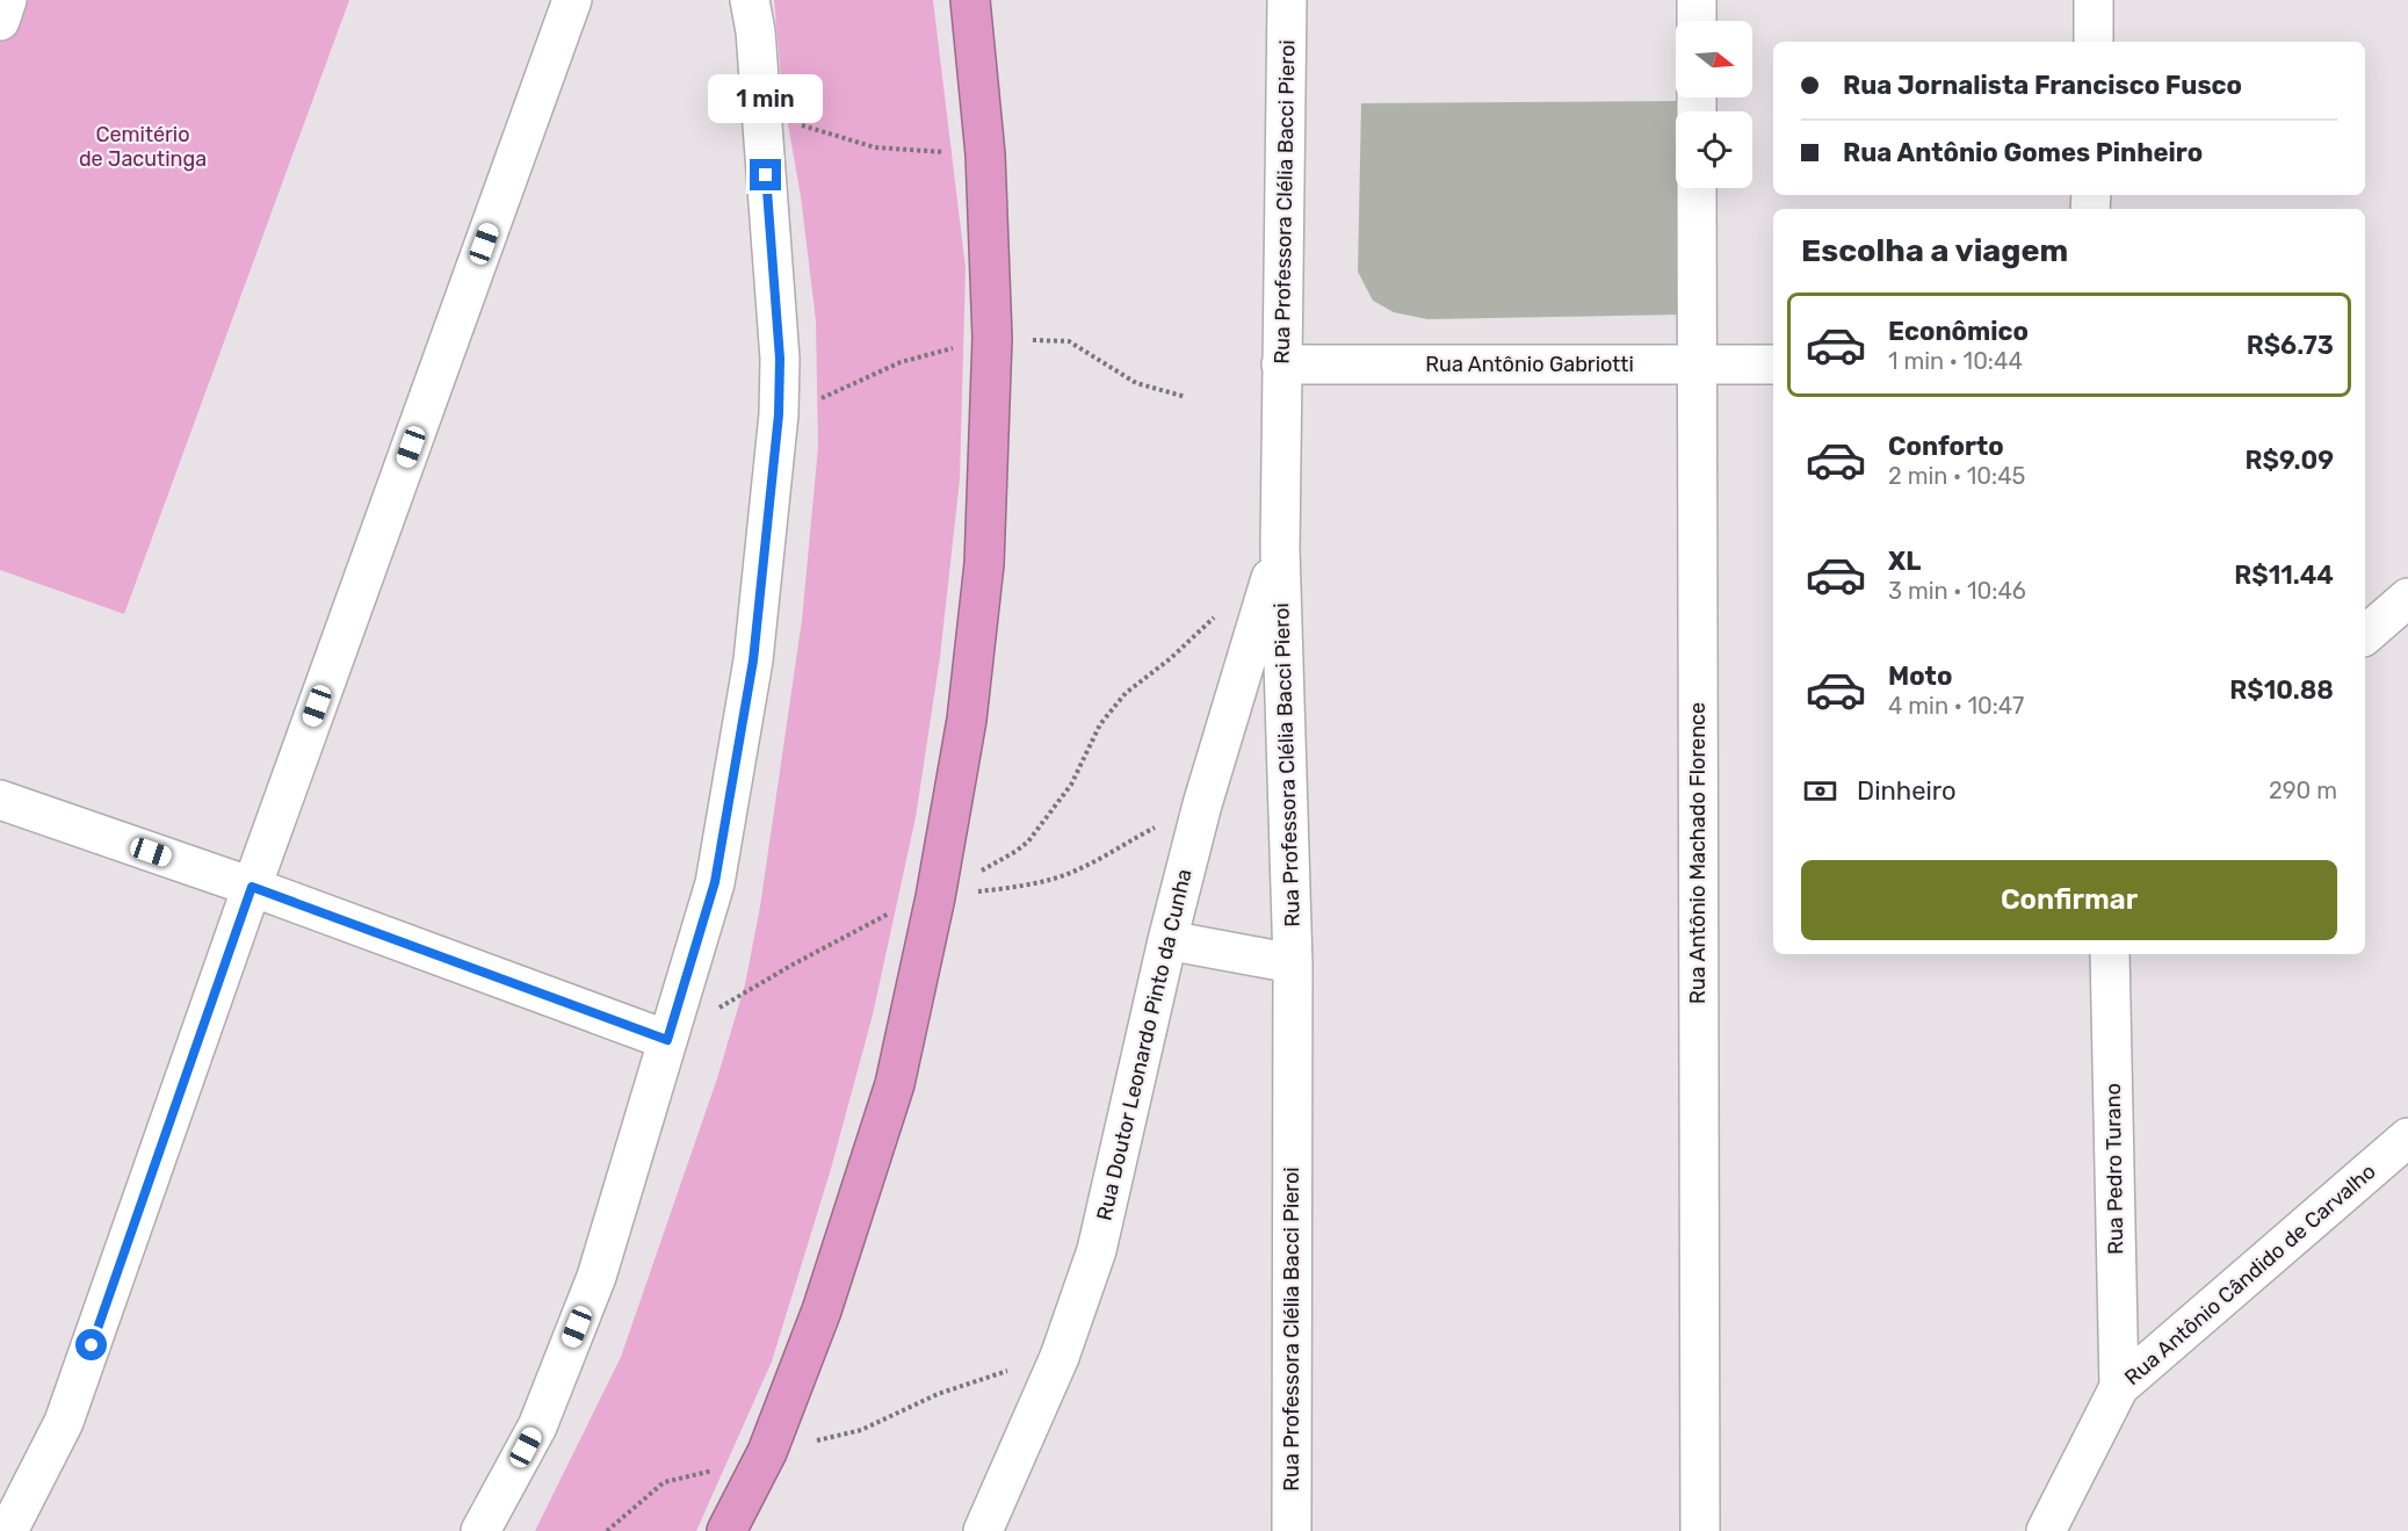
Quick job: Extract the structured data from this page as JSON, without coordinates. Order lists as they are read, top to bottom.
{
  "streets": {
    "street": [
      "Rua Professora Clélia Bacci Pieroi",
      "Rua Antônio Gabriotti",
      "Rua Antônio Machado Florence",
      "Rua Doutor Leonardo Pinto da Cunha",
      "Rua Pedro Turano",
      "Rua Antônio Cândido de Carvalho"
    ]
  },
  "crossings": [
    ["Rua Professora Clélia Bacci Pieroi", "Rua Antônio Gabriotti"],
    ["Rua Professora Clélia Bacci Pieroi", "Rua Doutor Leonardo Pinto da Cunha"],
    ["Rua Antônio Gabriotti", "Rua Antônio Machado Florence"],
    ["Rua Pedro Turano", "Rua Antônio Cândido de Carvalho"]
  ],
  "parks": ["Cemitério de Jacutinga"],
  "north": "right",
  "page": {
    "banner": ["Rua Jornalista Francisco Fusco", "Rua Antônio Gomes Pinheiro"],
    "bubble": "1 min",
    "heading": "Escolha a viagem",
    "list": [
      {
        "name": "Econômico",
        "note": "1 min · 10:44",
        "value": "R$6.73"
      },
      {
        "name": "Conforto",
        "note": "2 min · 10:45",
        "value": "R$9.09"
      },
      {
        "name": "XL",
        "note": "3 min · 10:46",
        "value": "R$11.44"
      },
      {
        "name": "Moto",
        "note": "4 min · 10:47",
        "value": "R$10.88"
      }
    ],
    "pay": ["Dinheiro", "290 m"],
    "buttons": "Confirmar"
  }
}
